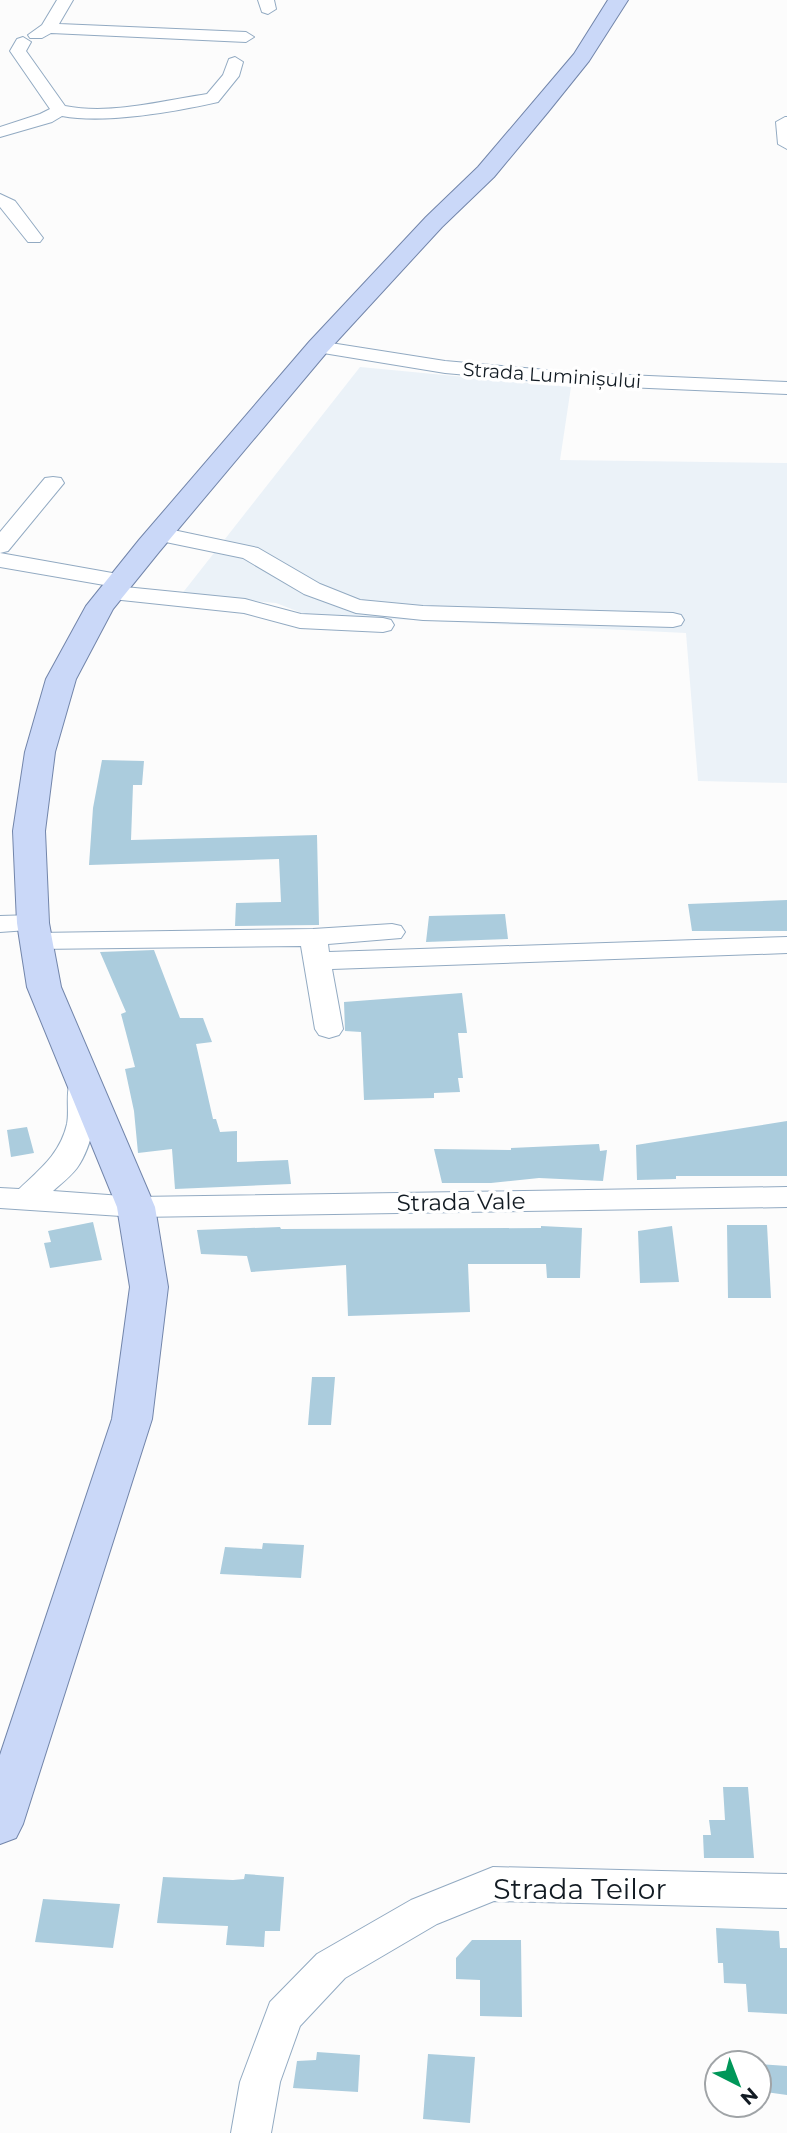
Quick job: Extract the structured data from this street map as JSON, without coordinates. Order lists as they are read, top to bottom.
{
  "streets": {
    "street": ["Strada Luminișului", "Strada Vale", "Strada Teilor"]
  },
  "north": "bottom right"
}
